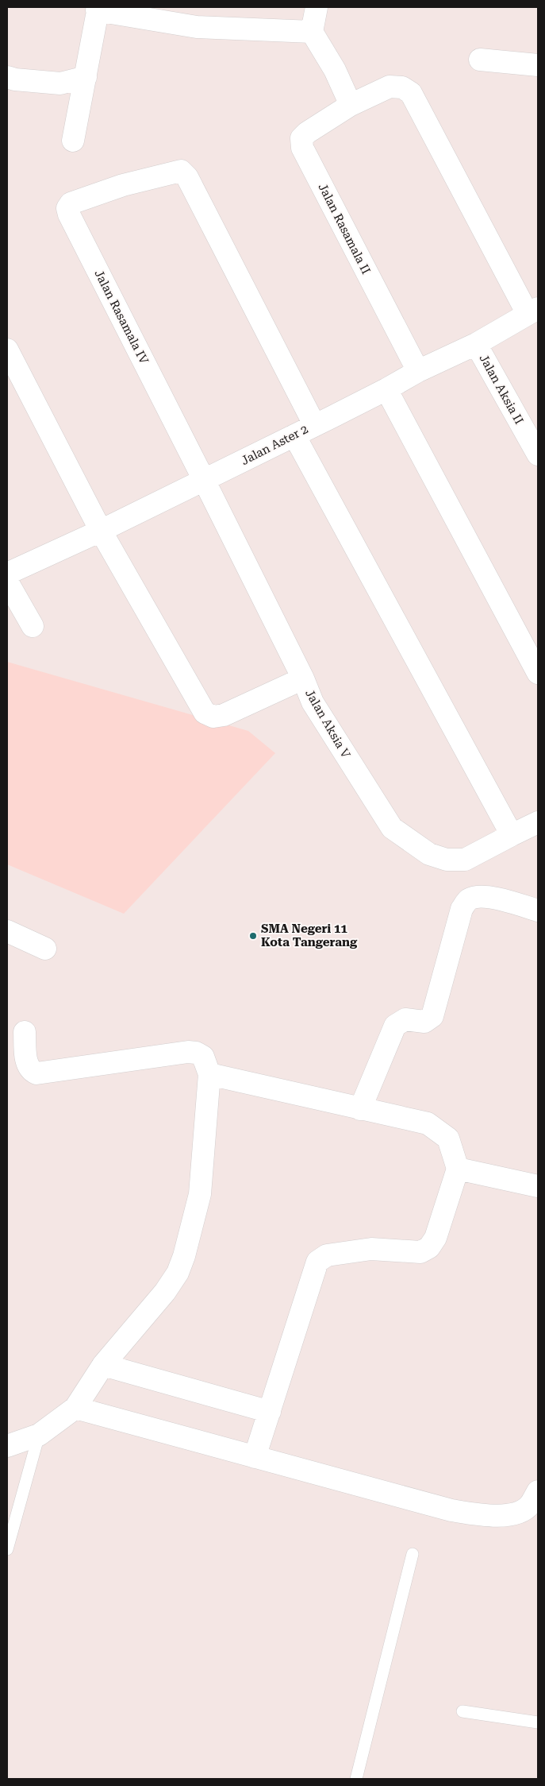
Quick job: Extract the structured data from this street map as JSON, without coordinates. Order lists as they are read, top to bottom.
{
  "streets": {
    "street": [
      "Jalan Rasamala II",
      "Jalan Rasamala IV",
      "Jalan Aksia II",
      "Jalan Aster 2",
      "Jalan Aksia V"
    ]
  },
  "crossings": [
    ["Jalan Rasamala II", "Jalan Aster 2"],
    ["Jalan Rasamala IV", "Jalan Aster 2"],
    ["Jalan Rasamala IV", "Jalan Aksia V"],
    ["Jalan Aksia II", "Jalan Aster 2"],
    ["Jalan Aster 2", "Jalan Aksia V"]
  ],
  "places": ["SMA Negeri 11 Kota Tangerang"]
}
